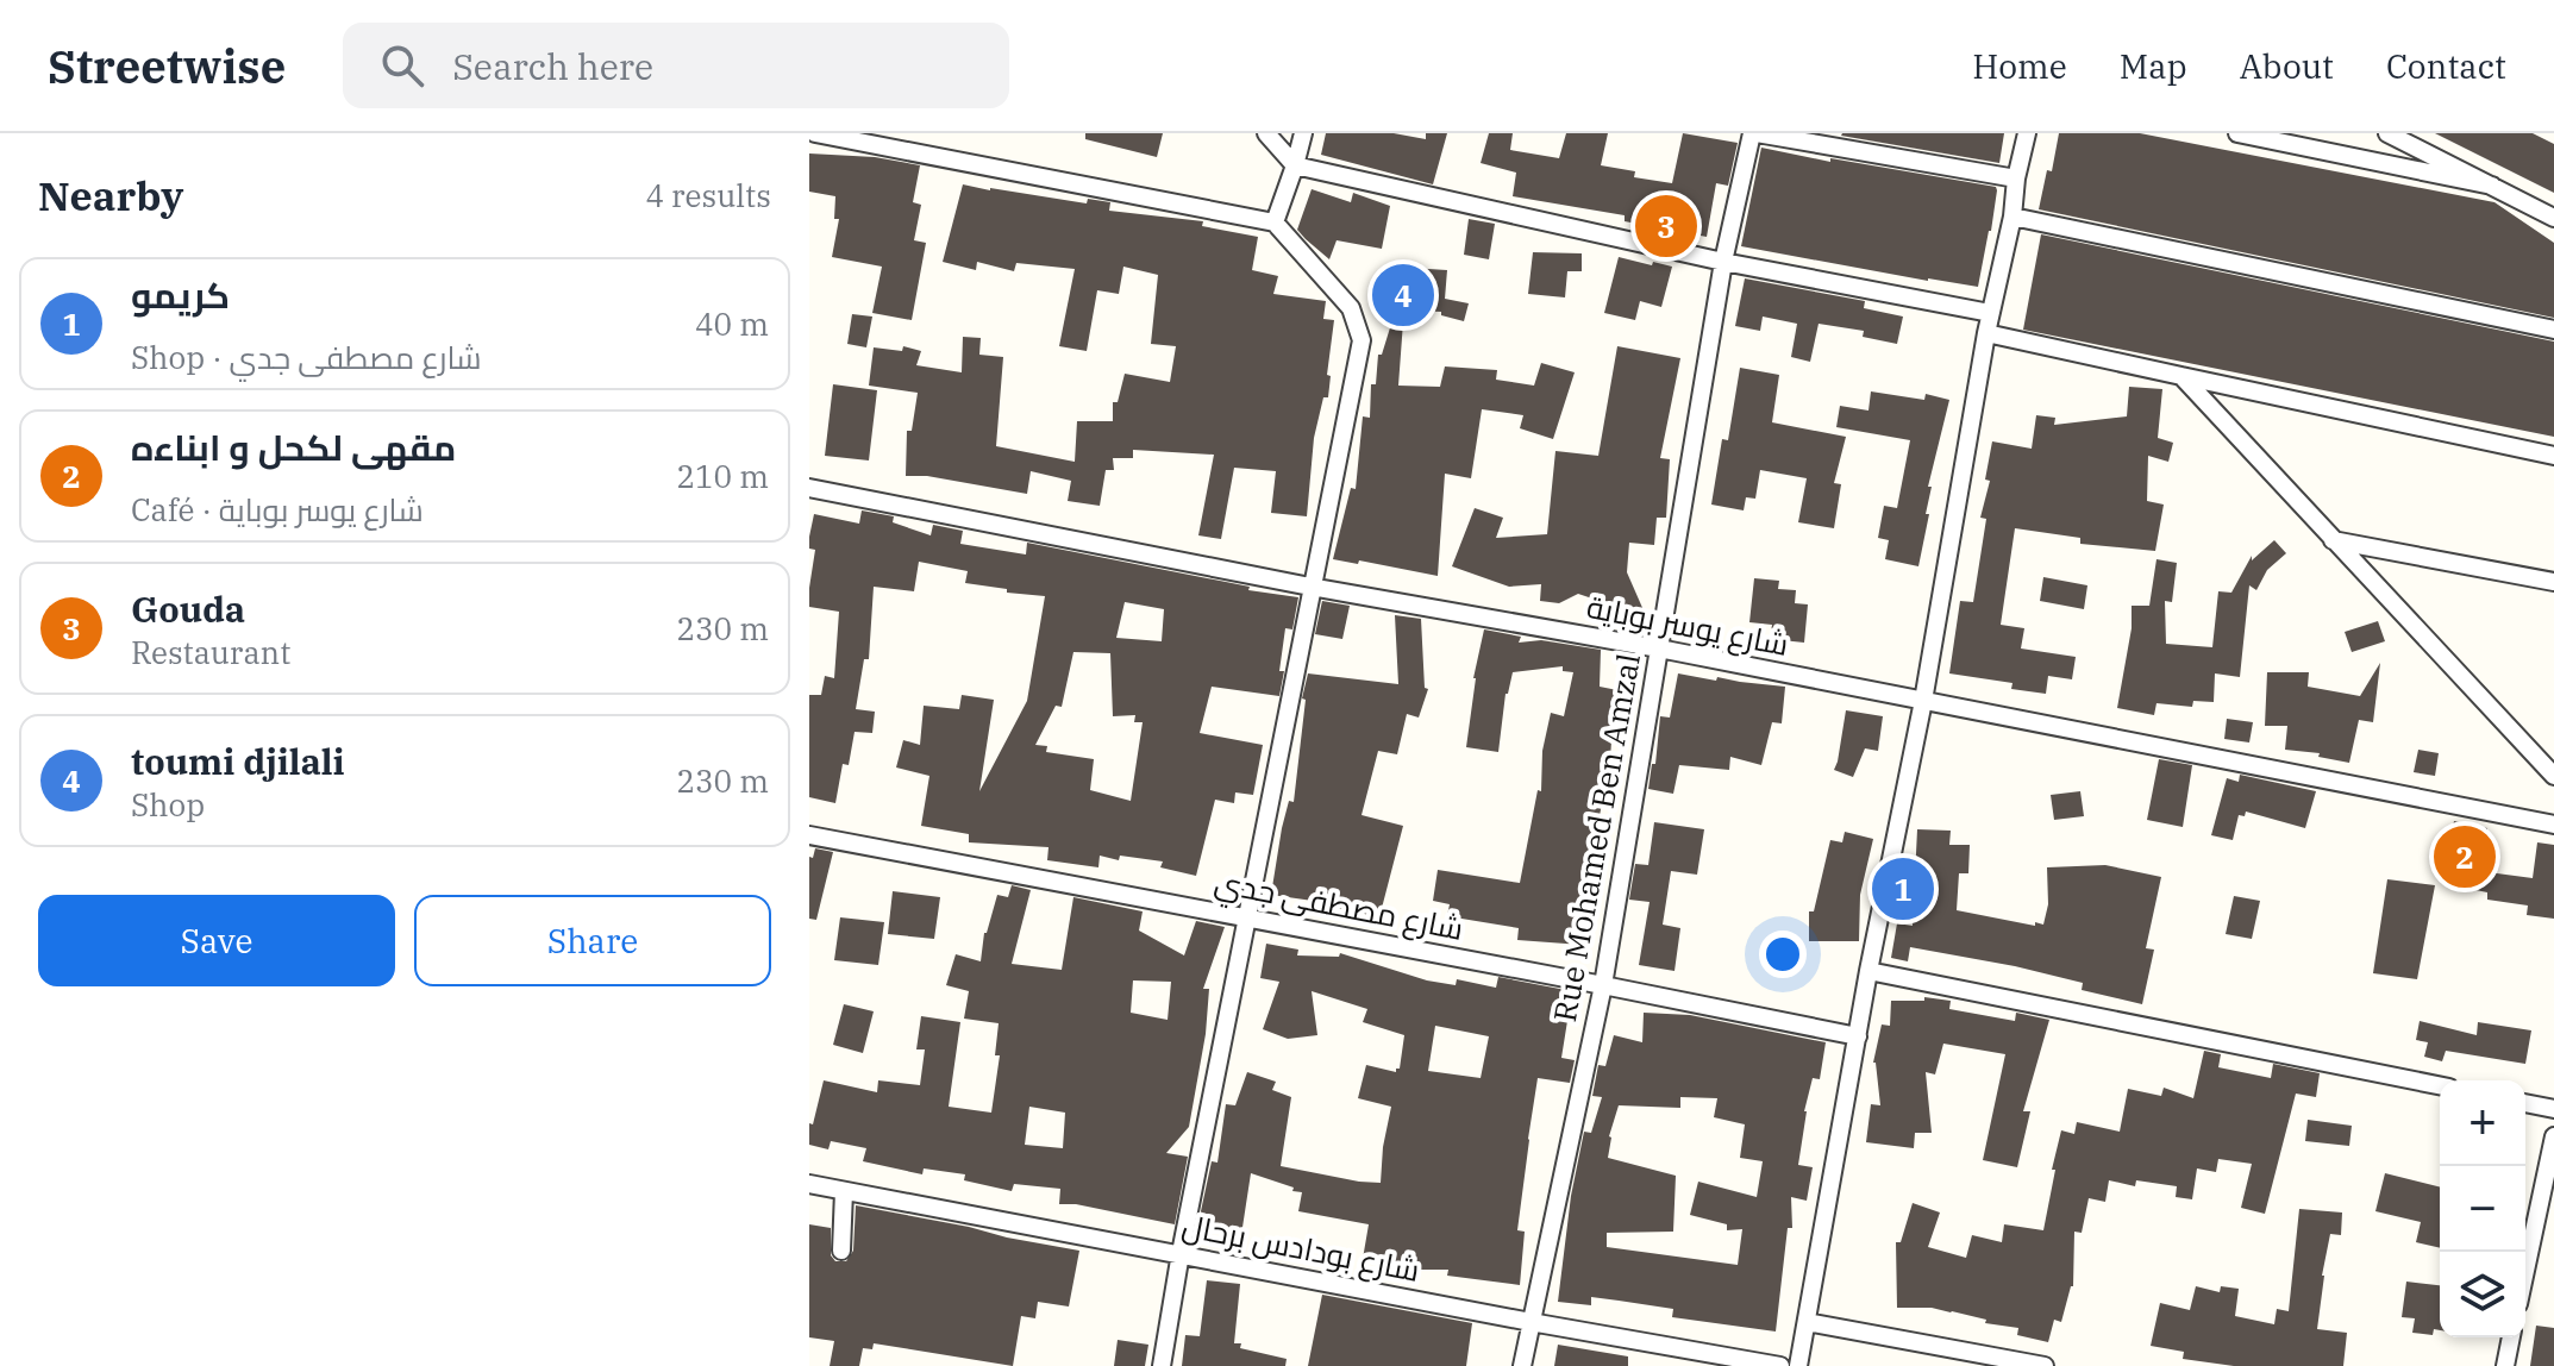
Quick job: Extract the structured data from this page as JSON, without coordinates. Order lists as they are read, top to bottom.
{
  "streets": {
    "street": [
      "شارع يوسر بوباية",
      "Rue Mohamed Ben Amzal",
      "شارع مصطفى جدي",
      "شارع بودادس برحال"
    ]
  },
  "crossings": [
    ["شارع يوسر بوباية", "Rue Mohamed Ben Amzal"],
    ["Rue Mohamed Ben Amzal", "شارع مصطفى جدي"],
    ["Rue Mohamed Ben Amzal", "شارع بودادس برحال"]
  ],
  "page": {
    "header": "Streetwise",
    "search": "Search here",
    "nav": [
      "Home",
      "Map",
      "About",
      "Contact"
    ],
    "heading": ["Nearby", "4 results"],
    "pins": [
      "3",
      "4",
      "2",
      "1"
    ],
    "list": [
      {
        "mark": "1",
        "name": "كريمو",
        "note": "Shop · شارع مصطفى جدي",
        "value": "40 m"
      },
      {
        "mark": "2",
        "name": "مقهى لكحل و ابناءه",
        "note": "Café · شارع يوسر بوباية",
        "value": "210 m"
      },
      {
        "mark": "3",
        "name": "Gouda",
        "note": "Restaurant",
        "value": "230 m"
      },
      {
        "mark": "4",
        "name": "toumi djilali",
        "note": "Shop",
        "value": "230 m"
      }
    ],
    "buttons": ["Save", "Share"],
    "map_buttons": ["+", "−"]
  }
}
